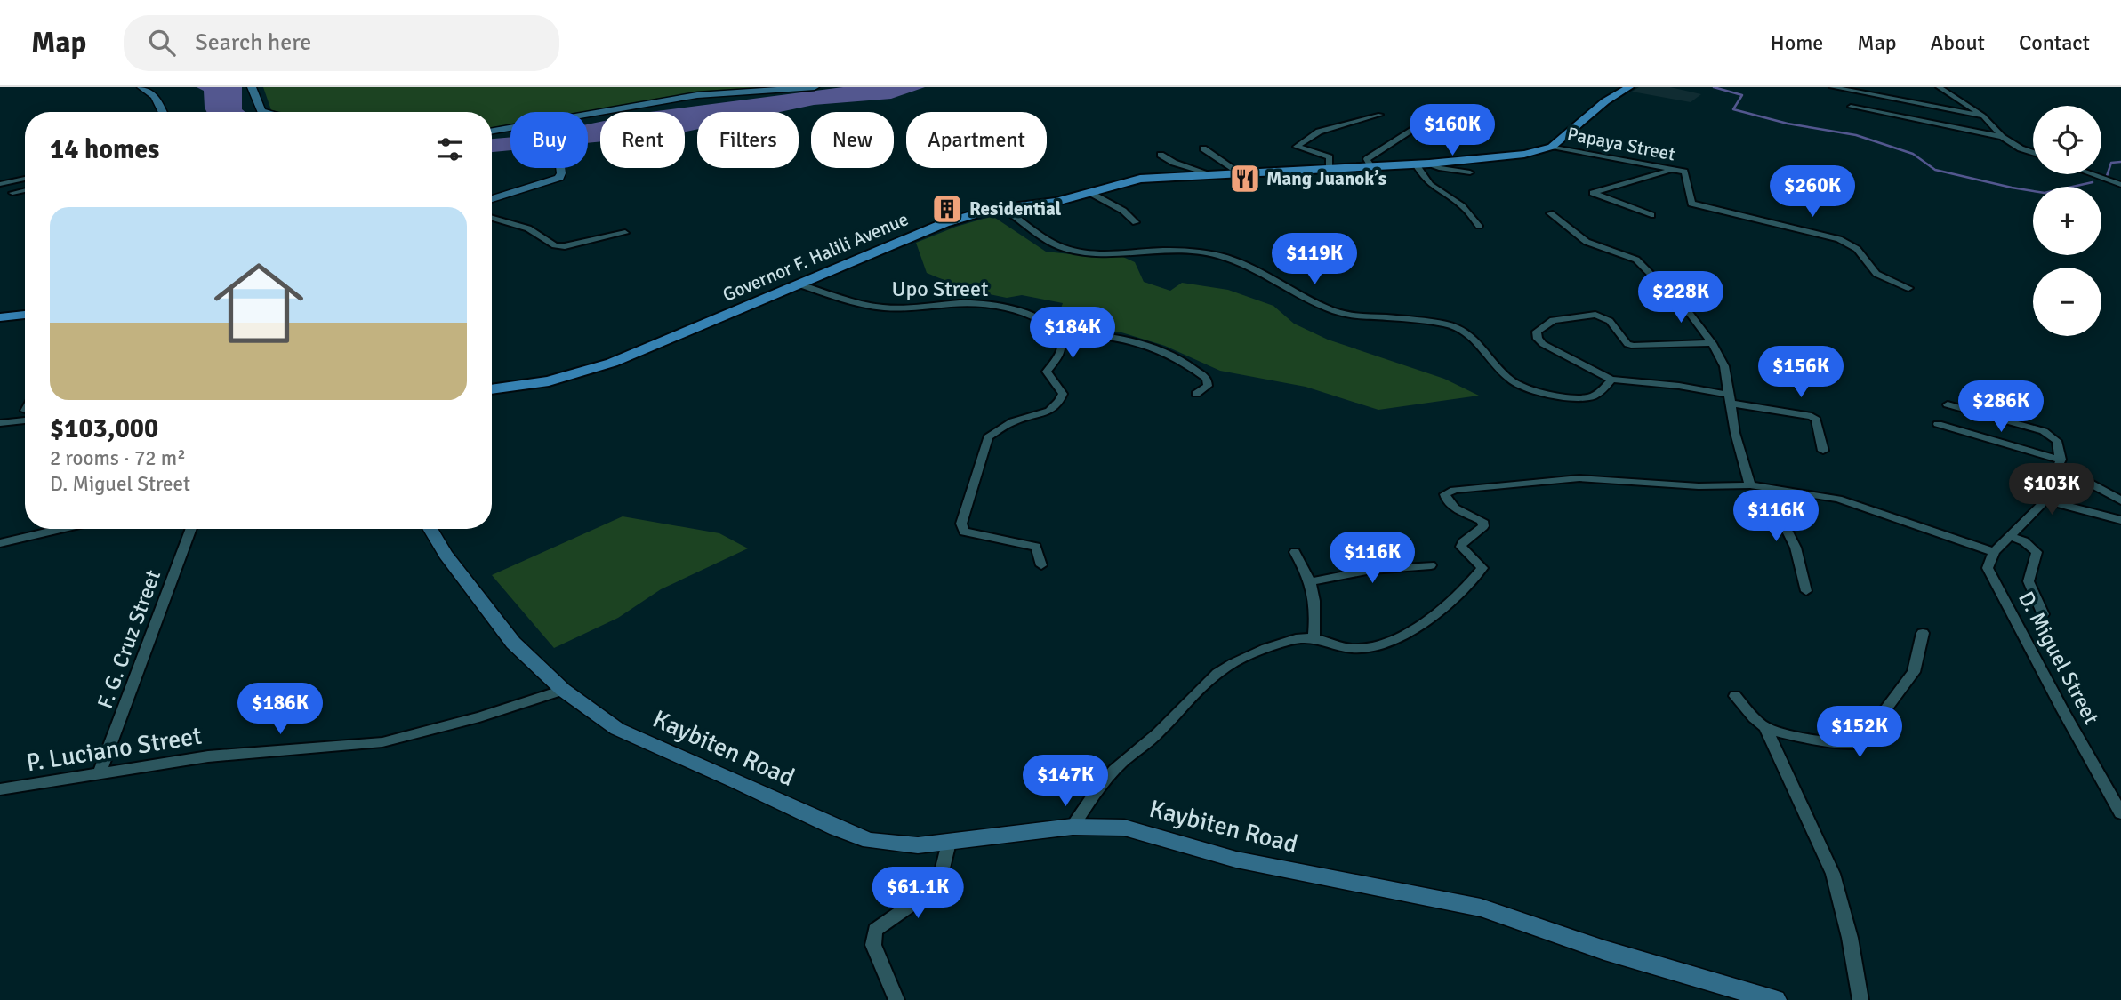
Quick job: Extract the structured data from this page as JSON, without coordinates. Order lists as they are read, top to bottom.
{
  "streets": {
    "main road": ["Governor F. Halili Avenue"],
    "street": [
      "Papaya Street",
      "Upo Street",
      "F. G. Cruz Street",
      "D. Miguel Street",
      "Kaybiten Road",
      "P. Luciano Street"
    ]
  },
  "crossings": [
    ["Papaya Street", "Governor F. Halili Avenue"],
    ["Governor F. Halili Avenue", "Upo Street"],
    ["F. G. Cruz Street", "P. Luciano Street"],
    ["Kaybiten Road", "P. Luciano Street"]
  ],
  "places": {
    "restaurant": ["Mang Juanok’s"],
    "building": ["Residential"]
  },
  "page": {
    "header": "Map",
    "search": "Search here",
    "nav": [
      "Home",
      "Map",
      "About",
      "Contact"
    ],
    "price": [
      "$160K",
      "$260K",
      "$119K",
      "$228K",
      "$184K",
      "$156K",
      "$286K",
      "$103K",
      "$116K",
      "$116K",
      "$186K",
      "$152K",
      "$147K",
      "$61.1K"
    ],
    "map_buttons": ["+", "−"],
    "chip": [
      "Buy",
      "Rent",
      "Filters",
      "New",
      "Apartment"
    ],
    "heading": "14 homes",
    "list": [
      {
        "name": "$103,000",
        "note": "2 rooms · 72 m² · D. Miguel Street"
      }
    ]
  }
}
